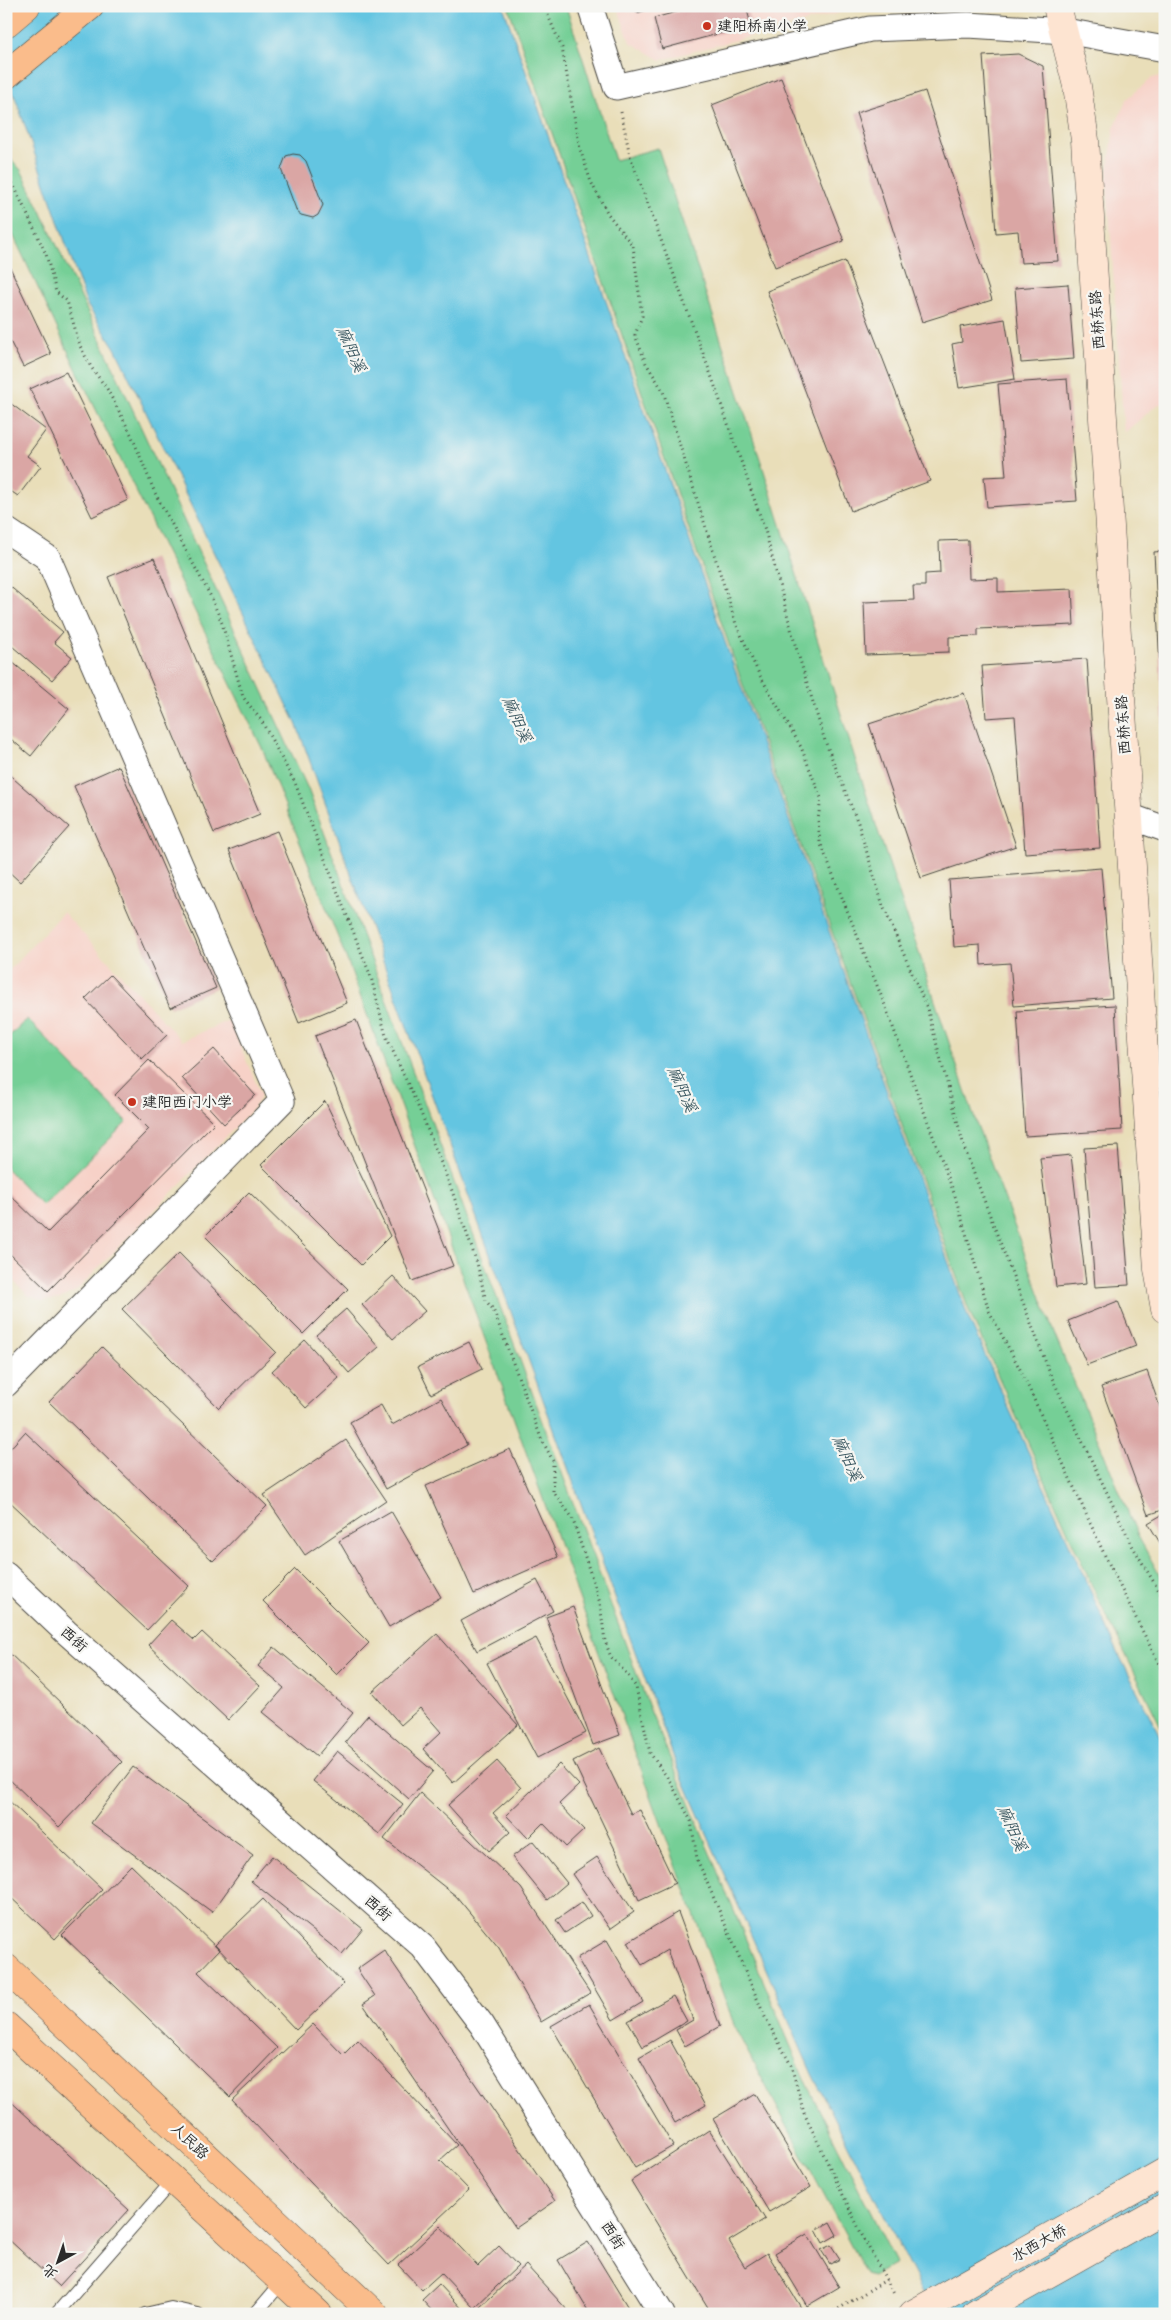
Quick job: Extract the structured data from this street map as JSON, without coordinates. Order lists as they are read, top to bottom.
{
  "streets": {
    "highway": ["人民路"],
    "main road": ["西桥东路", "水西大桥"],
    "street": ["西街"]
  },
  "water": ["麻阳溪"],
  "places": ["建阳桥南小学", "建阳西门小学"],
  "north": "bottom left"
}
